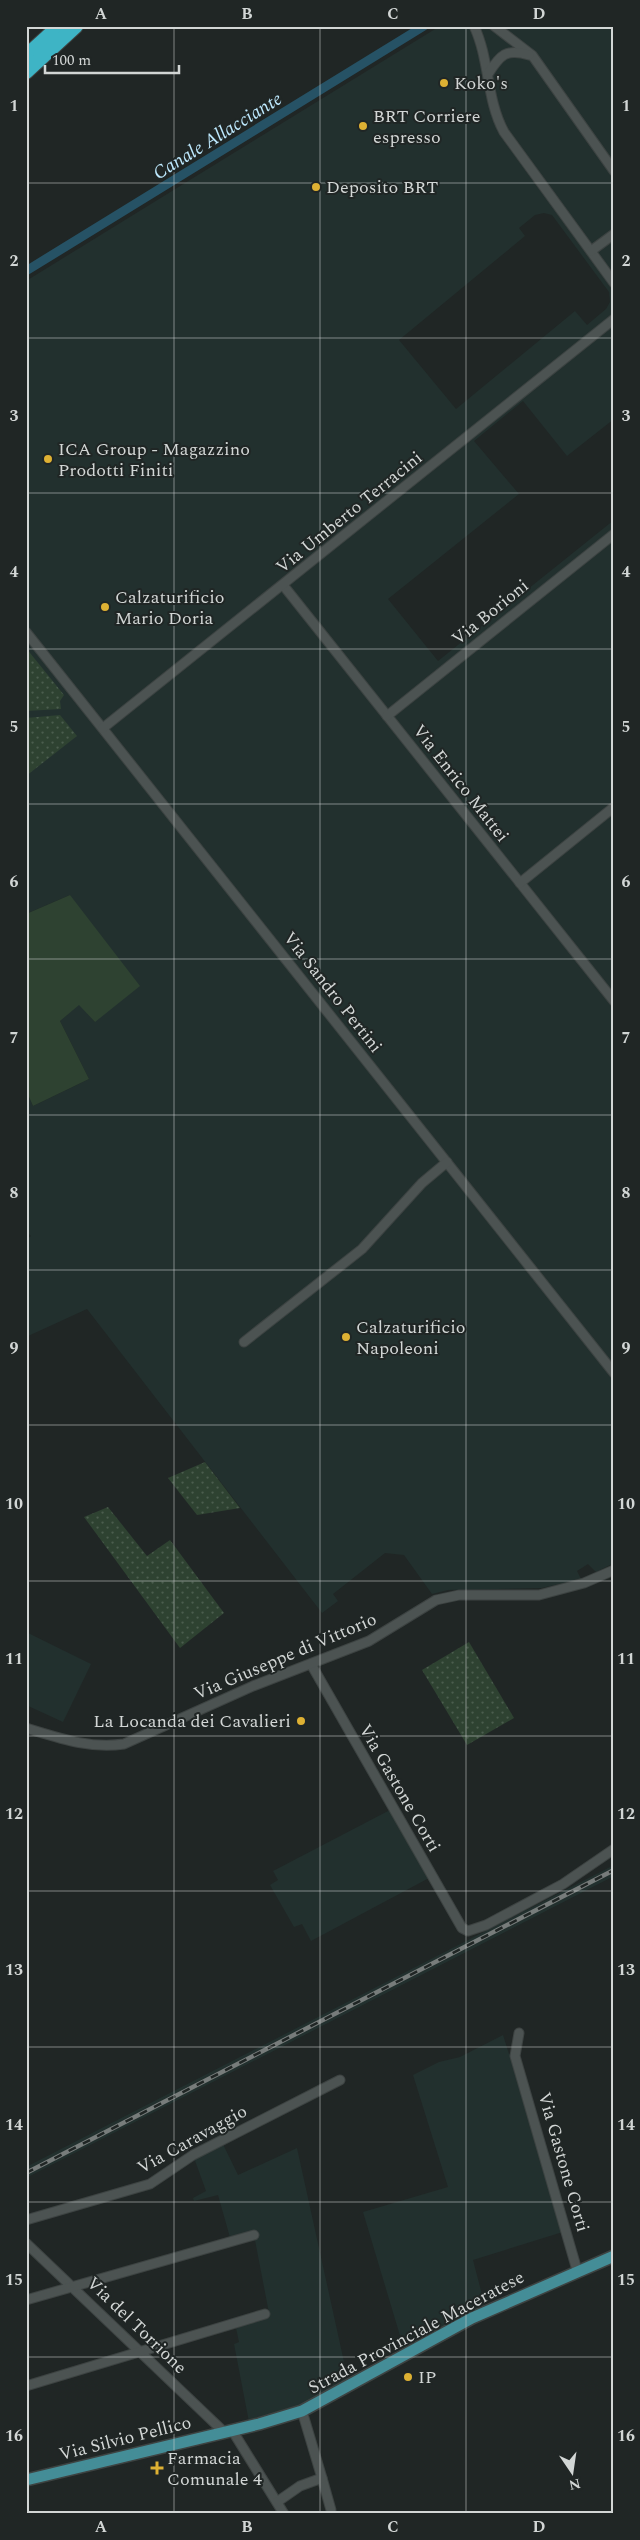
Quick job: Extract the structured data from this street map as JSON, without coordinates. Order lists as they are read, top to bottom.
{
  "streets": {
    "main road": ["Strada Provinciale Maceratese", "Via Silvio Pellico"],
    "street": [
      "Via Umberto Terracini",
      "Via Borioni",
      "Via Enrico Mattei",
      "Via Sandro Pertini",
      "Via Giuseppe di Vittorio",
      "Via Gastone Corti",
      "Via Caravaggio",
      "Via del Torrione"
    ]
  },
  "crossings": [
    ["Via Umberto Terracini", "Via Enrico Mattei"],
    ["Via Umberto Terracini", "Via Sandro Pertini"],
    ["Via Borioni", "Via Enrico Mattei"],
    ["Via Giuseppe di Vittorio", "Via Gastone Corti"],
    ["Via Gastone Corti", "Strada Provinciale Maceratese"],
    ["Via del Torrione", "Strada Provinciale Maceratese"],
    ["Via del Torrione", "Via Silvio Pellico"],
    ["Strada Provinciale Maceratese", "Via Silvio Pellico"]
  ],
  "water": ["Canale Allacciante"],
  "places": {
    "other": [
      "Koko's",
      "BRT Corriere espresso",
      "Deposito BRT",
      "ICA Group - Magazzino Prodotti Finiti",
      "Calzaturificio Mario Doria",
      "Calzaturificio Napoleoni",
      "La Locanda dei Cavalieri",
      "IP"
    ],
    "health": ["Farmacia Comunale 4"]
  },
  "scale_bar": "100 m",
  "north": "bottom",
  "grid": {
    "columns": [
      "A",
      "B",
      "C",
      "D"
    ],
    "rows": [
      "1",
      "2",
      "3",
      "4",
      "5",
      "6",
      "7",
      "8",
      "9",
      "10",
      "11",
      "12",
      "13",
      "14",
      "15",
      "16"
    ]
  }
}
